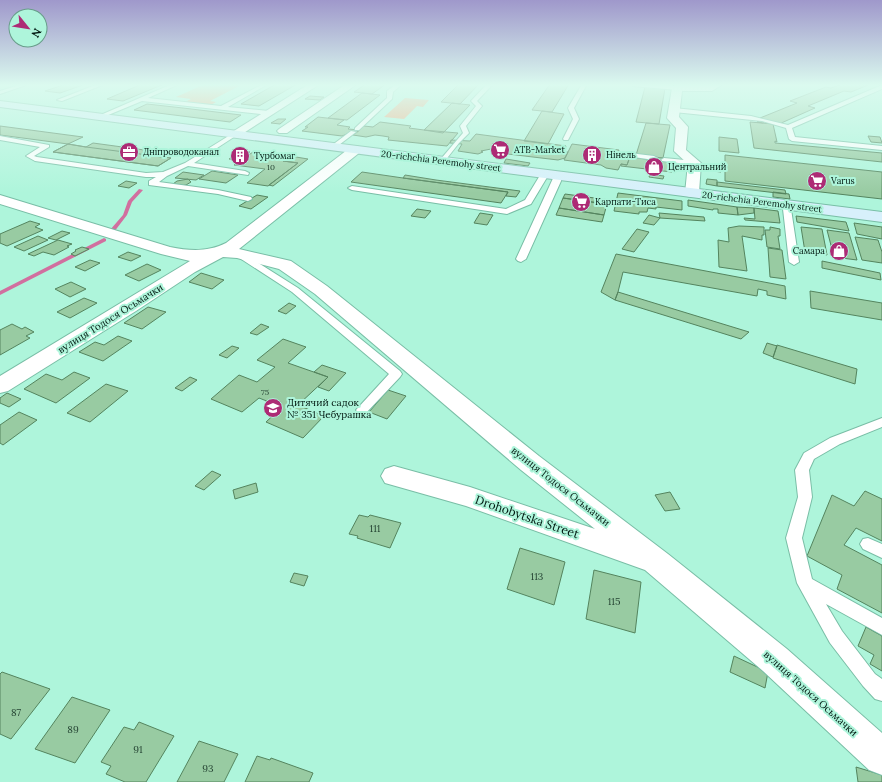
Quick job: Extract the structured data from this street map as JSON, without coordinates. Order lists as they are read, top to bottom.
{
  "streets": {
    "street": ["20-richchia Peremohy street", "вулиця Тодося Осьмачки", "Drohobytska Street"]
  },
  "crossings": [
    ["вулиця Тодося Осьмачки", "Drohobytska Street"]
  ],
  "places": {
    "supermarket": ["ATB-Market", "Varus", "Карпати-Тиса"],
    "office": ["Дніпроводоканал"],
    "building": ["Нінель", "Турбомаг"],
    "shop": ["Центральний", "Самара"],
    "school or university": ["Дитячий садок № 351 Чебурашка"]
  },
  "house_numbers": [
    "10",
    "75",
    "111",
    "113",
    "115",
    "87",
    "89",
    "91",
    "93"
  ],
  "north": "bottom right"
}
